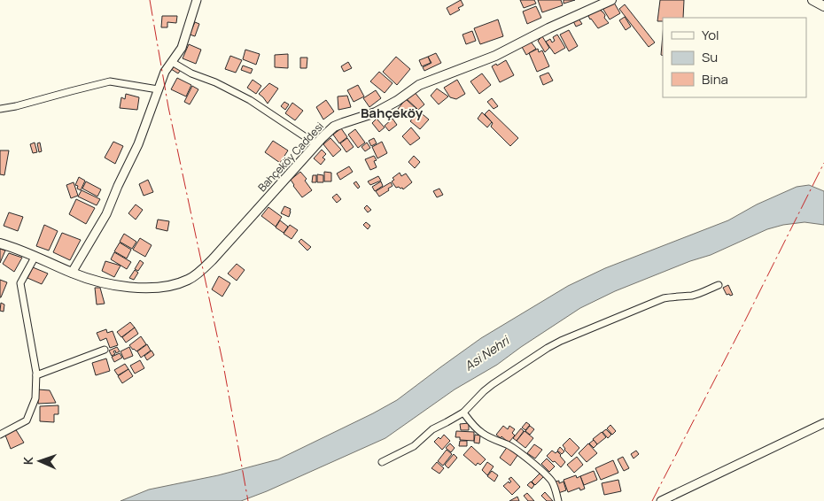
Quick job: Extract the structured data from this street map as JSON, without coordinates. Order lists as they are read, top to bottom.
{
  "streets": {
    "main road": ["Bahçeköy Caddesi"]
  },
  "districts": ["Bahçeköy"],
  "water": ["Asi Nehri"],
  "legend": ["Yol", "Su", "Bina"],
  "north": "left"
}
